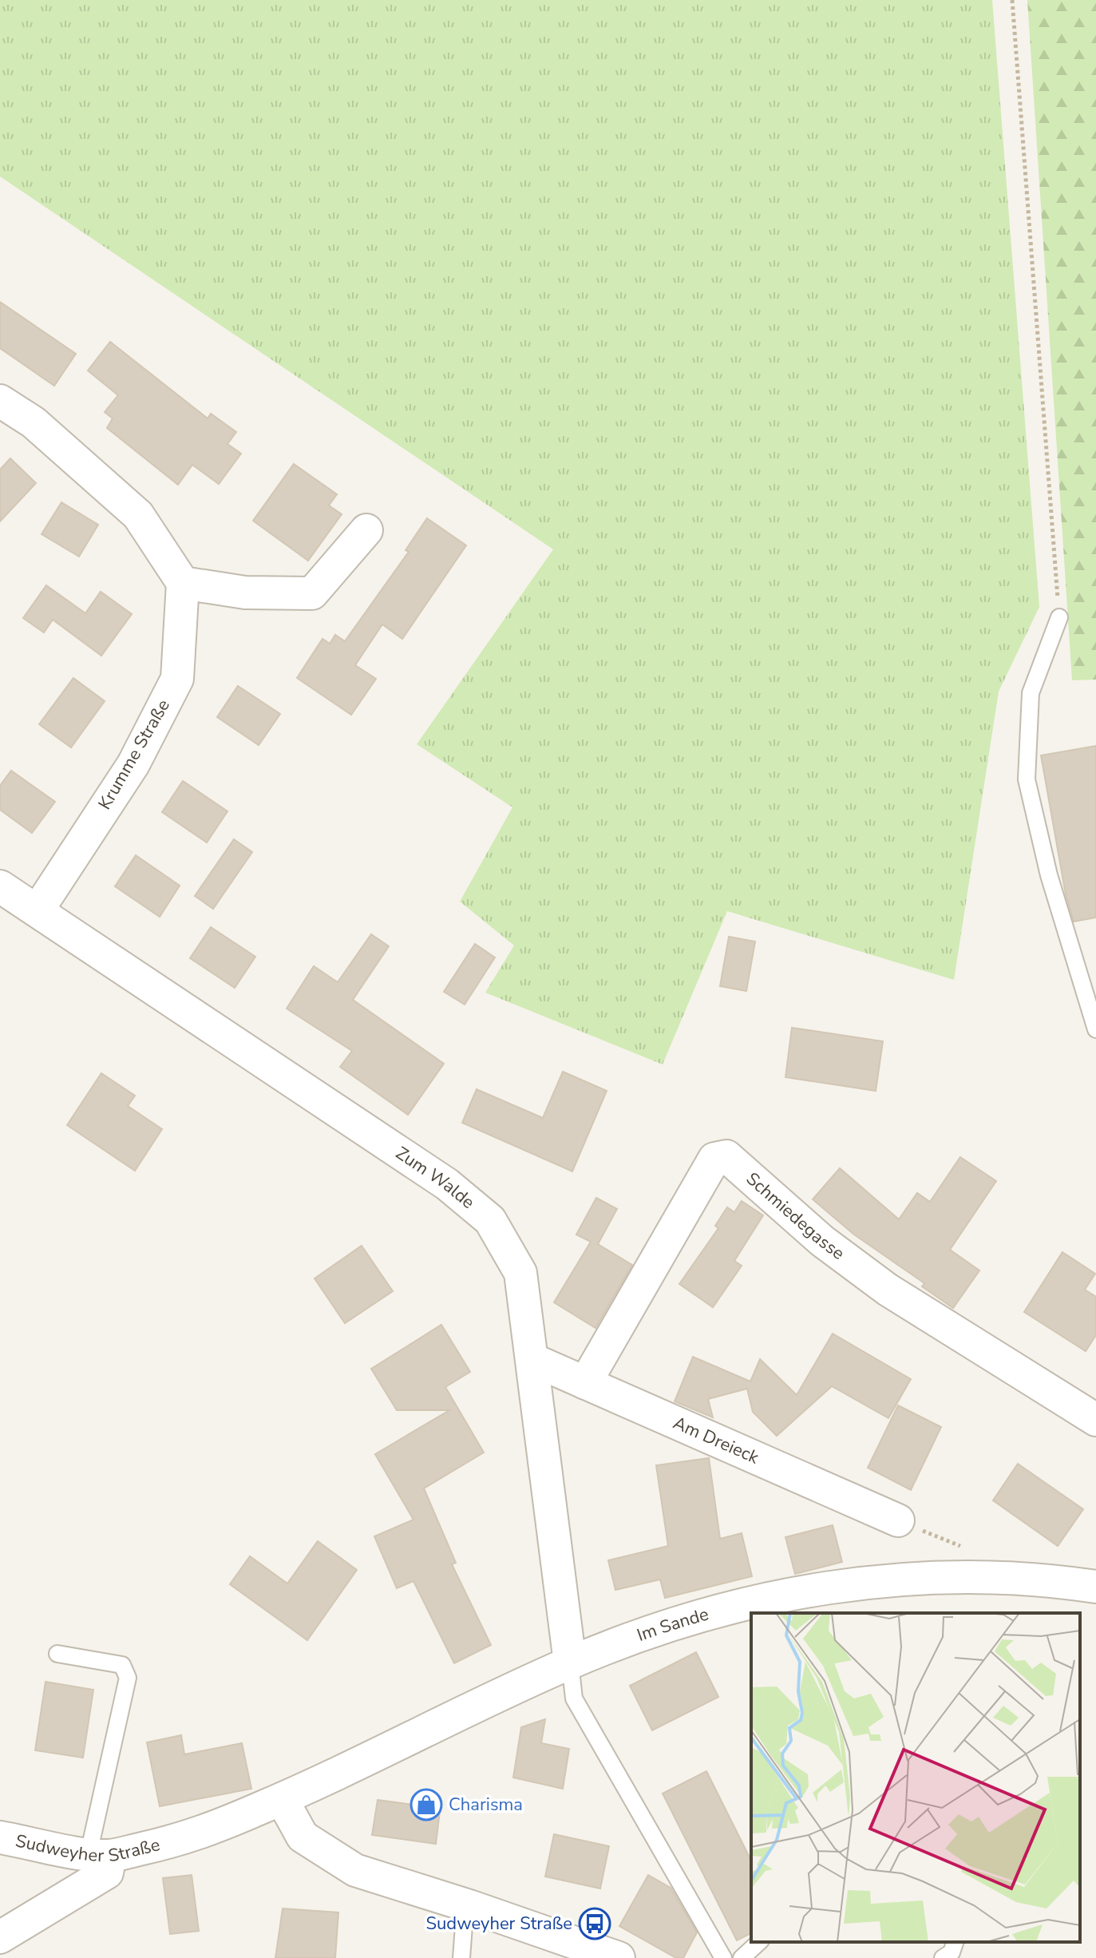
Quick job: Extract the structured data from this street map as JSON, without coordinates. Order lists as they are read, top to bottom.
{
  "streets": {
    "street": [
      "Krumme Straße",
      "Zum Walde",
      "Schmiedegasse",
      "Am Dreieck",
      "Im Sande",
      "Sudweyher Straße"
    ]
  },
  "crossings": [
    ["Krumme Straße", "Zum Walde"],
    ["Zum Walde", "Am Dreieck"],
    ["Zum Walde", "Im Sande"],
    ["Schmiedegasse", "Am Dreieck"],
    ["Im Sande", "Sudweyher Straße"]
  ],
  "places": {
    "shop": ["Charisma"],
    "bus stop": ["Sudweyher Straße"]
  }
}
